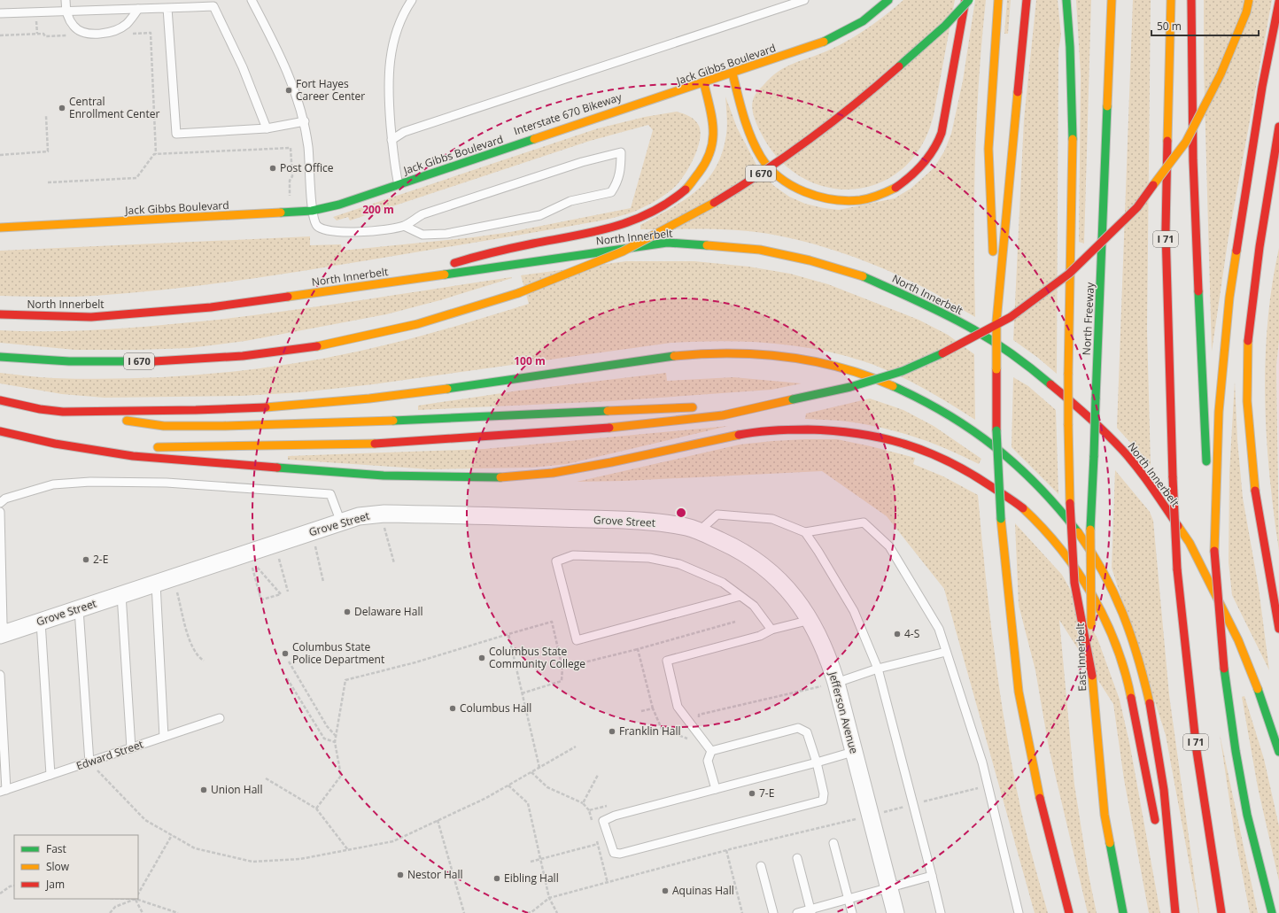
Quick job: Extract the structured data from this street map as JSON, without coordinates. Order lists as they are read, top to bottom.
{
  "streets": {
    "main road": [
      "Jack Gibbs Boulevard",
      "I 670",
      "North Innerbelt",
      "I 71",
      "North Freeway",
      "East Innerbelt"
    ],
    "street": ["Grove Street", "Jefferson Avenue"],
    "lane": ["Edward Street"]
  },
  "crossings": [
    ["North Freeway", "East Innerbelt"],
    ["Grove Street", "Jefferson Avenue"]
  ],
  "places": [
    "Fort Hayes Career Center",
    "Central Enrollment Center",
    "Post Office",
    "2-E",
    "Delaware Hall",
    "4-S",
    "Columbus State Police Department",
    "Columbus State Community College",
    "Columbus Hall",
    "Franklin Hall",
    "Union Hall",
    "7-E",
    "Nestor Hall",
    "Eibling Hall",
    "Aquinas Hall"
  ],
  "legend": ["Fast", "Slow", "Jam"],
  "scale_bar": "50 m",
  "rings": ["200 m", "100 m"]
}
